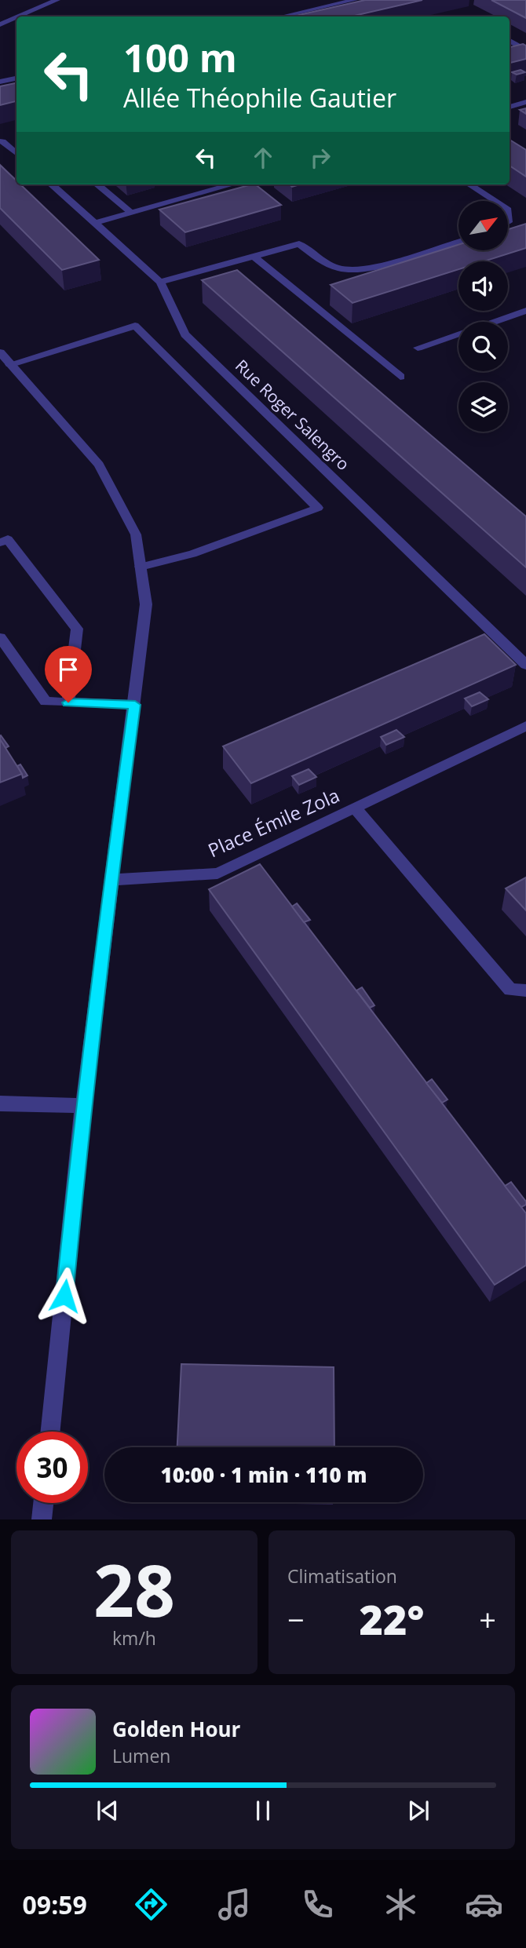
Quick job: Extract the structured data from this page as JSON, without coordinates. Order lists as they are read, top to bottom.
{
  "streets": {
    "street": ["Rue Roger Salengro", "Place Émile Zola"]
  },
  "north": "top right",
  "page": {
    "turn": ["100 m", "Allée Théophile Gautier"],
    "limit": "30",
    "trip": "10:00 · 1 min · 110 m",
    "tile": [
      ["28", "km/h"],
      "Climatisation"
    ],
    "heat": ["−", "22°", "+"],
    "song": ["Golden Hour", "Lumen"],
    "tabs": "09:59"
  }
}
